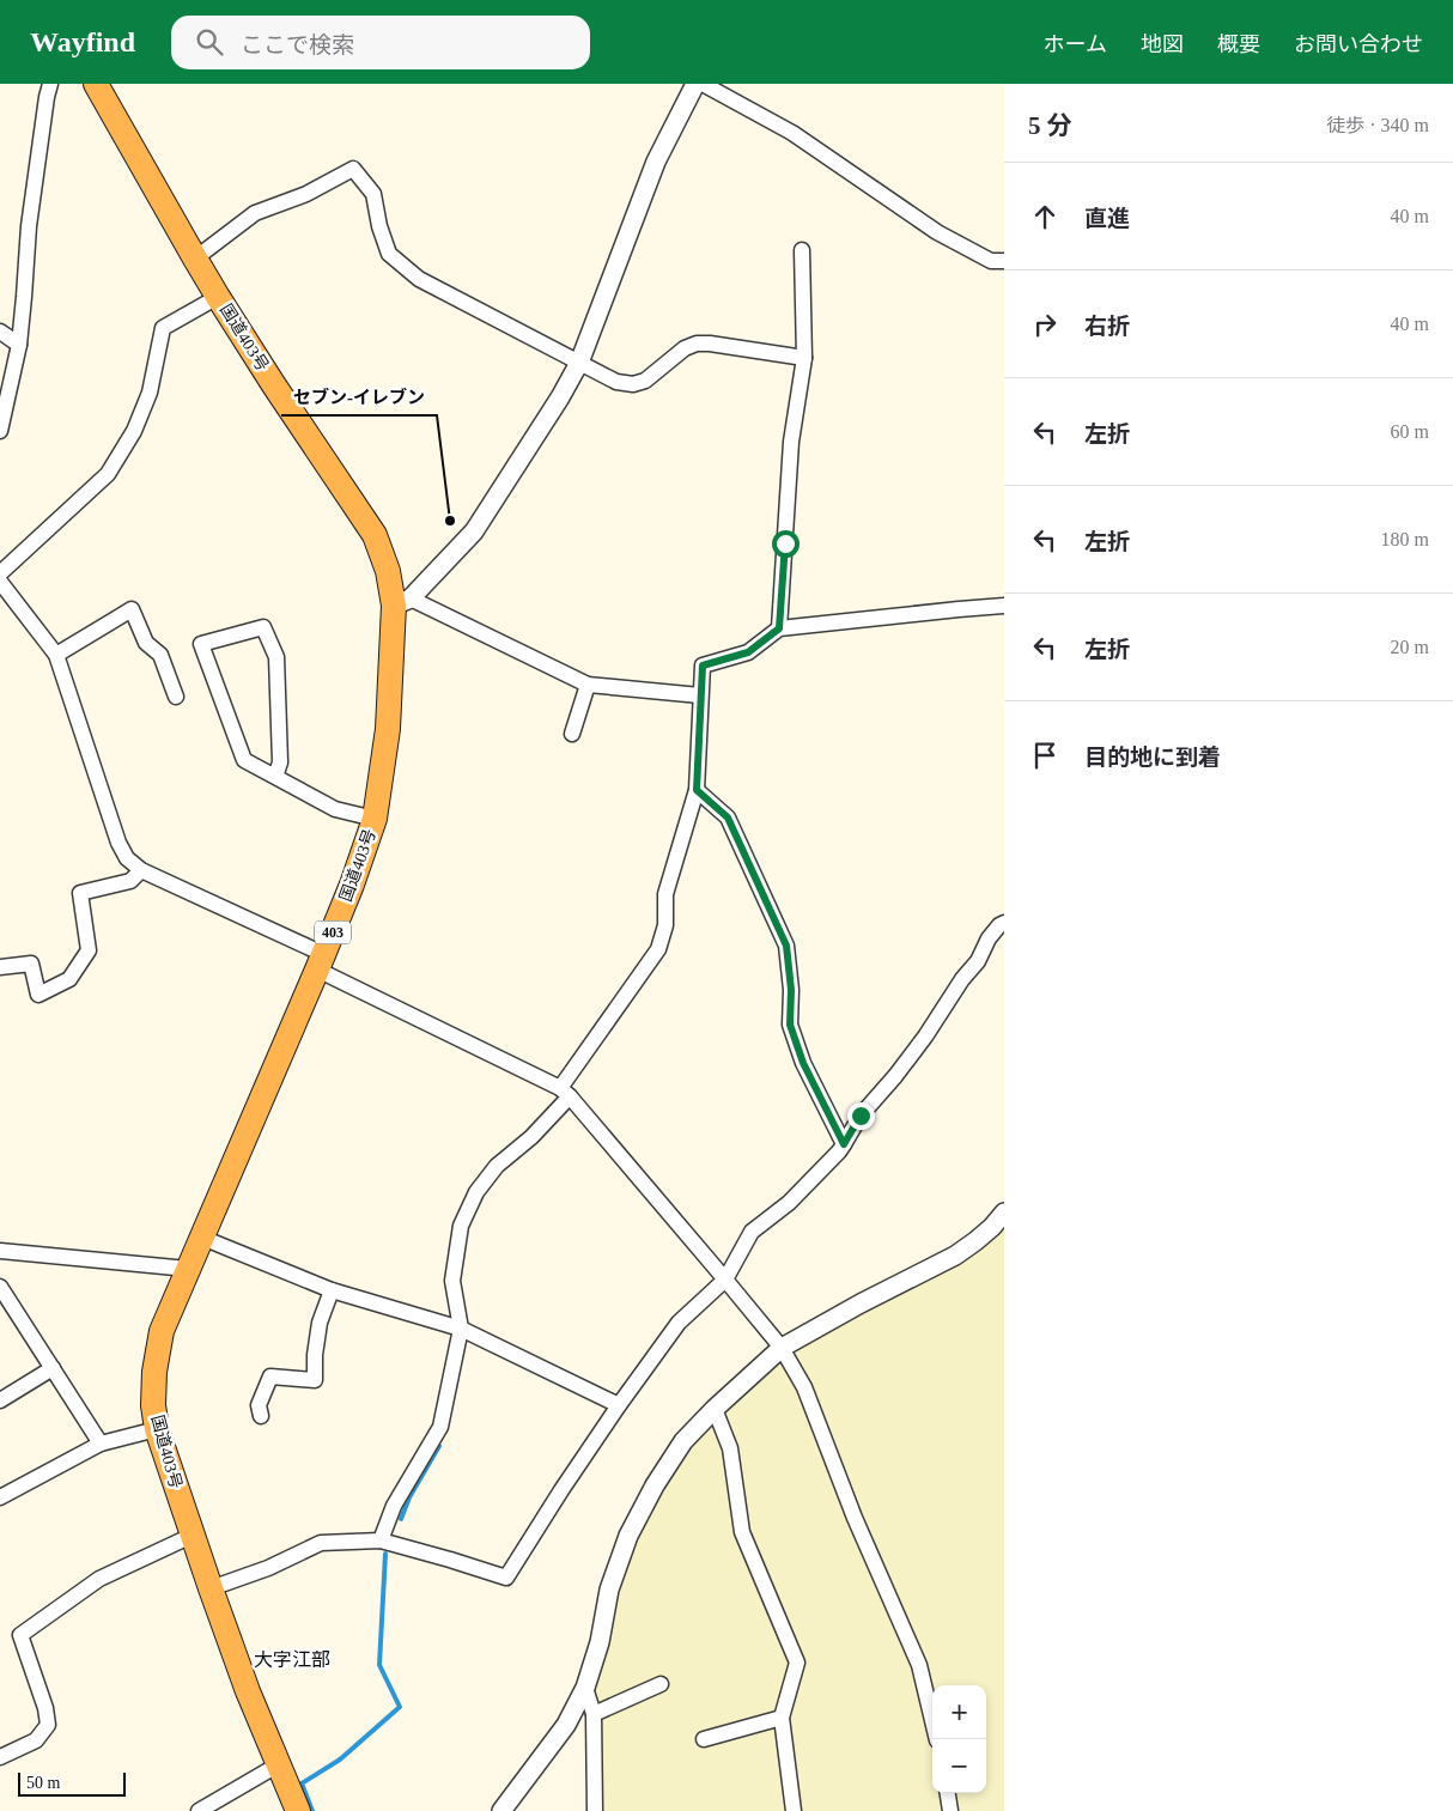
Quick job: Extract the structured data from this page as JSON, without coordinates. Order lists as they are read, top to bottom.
{
  "streets": {
    "highway": ["国道403号", "403"]
  },
  "districts": ["大字江部"],
  "places": ["セブン-イレブン"],
  "scale_bar": "50 m",
  "page": {
    "header": "Wayfind",
    "search": "ここで検索",
    "nav": [
      "ホーム",
      "地図",
      "概要",
      "お問い合わせ"
    ],
    "heading": ["5 分", "徒歩 · 340 m"],
    "list": [
      ["直進", "40 m"],
      ["右折", "40 m"],
      ["左折", "60 m"],
      ["左折", "180 m"],
      ["左折", "20 m"],
      "目的地に到着"
    ],
    "map_buttons": ["+", "−"],
    "scale": "50 m"
  }
}
